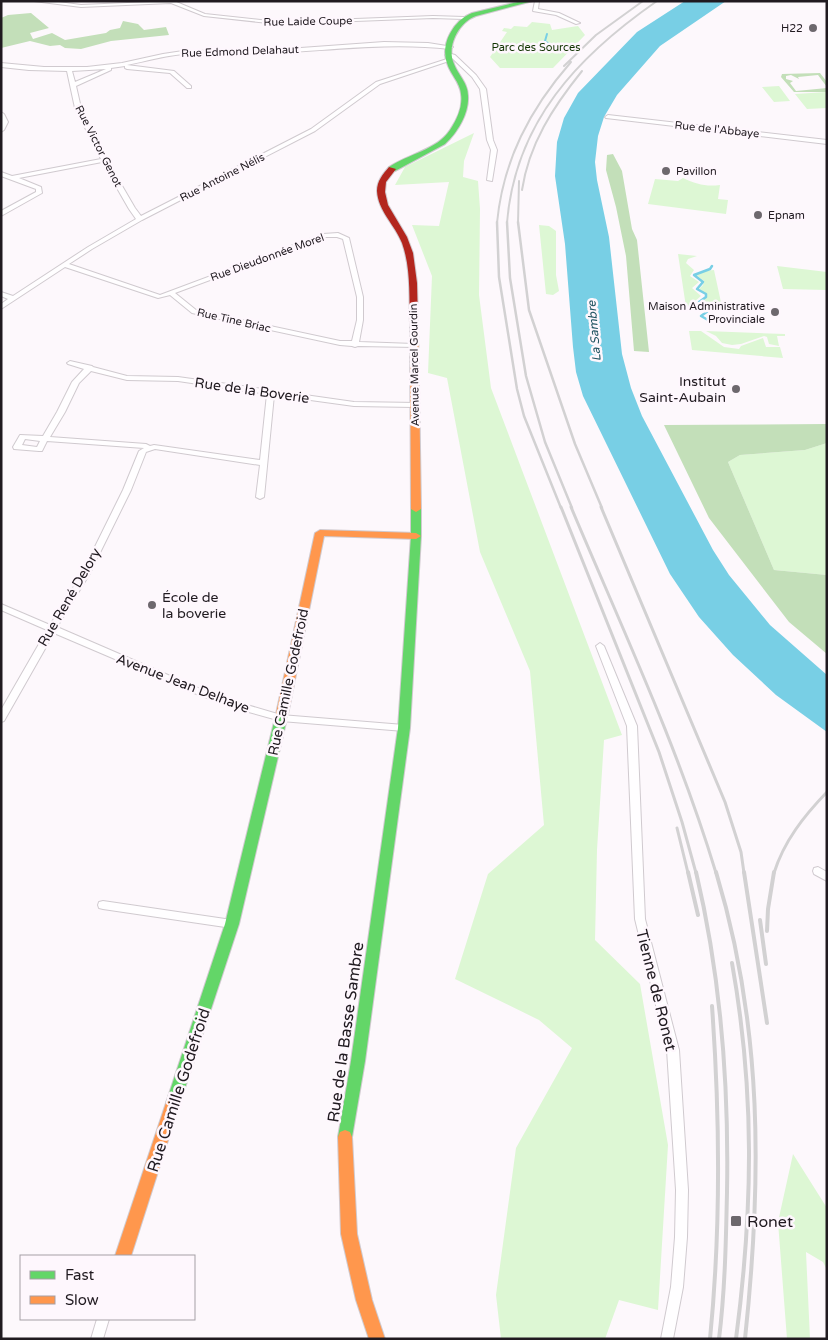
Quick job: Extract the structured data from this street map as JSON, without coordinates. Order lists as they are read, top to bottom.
{
  "streets": {
    "street": [
      "Rue Laide Coupe",
      "Rue Edmond Delahaut",
      "Rue de l'Abbaye",
      "Rue Victor Genot",
      "Rue Antoine Nélis",
      "Rue Dieudonnée Morel",
      "Rue Tine Briac",
      "Avenue Marcel Gourdin",
      "Rue de la Boverie",
      "Rue René Delory",
      "Rue Camille Godefroid",
      "Avenue Jean Delhaye",
      "Tienne de Ronet",
      "Rue de la Basse Sambre"
    ]
  },
  "crossings": [
    ["Rue Edmond Delahaut", "Rue Victor Genot"],
    ["Rue Edmond Delahaut", "Rue Antoine Nélis"],
    ["Rue Edmond Delahaut", "Avenue Marcel Gourdin"],
    ["Rue Victor Genot", "Rue Antoine Nélis"],
    ["Rue Antoine Nélis", "Avenue Marcel Gourdin"],
    ["Rue Dieudonnée Morel", "Rue Tine Briac"],
    ["Rue Tine Briac", "Avenue Marcel Gourdin"],
    ["Avenue Marcel Gourdin", "Rue de la Boverie"],
    ["Avenue Marcel Gourdin", "Rue Camille Godefroid"],
    ["Avenue Marcel Gourdin", "Avenue Jean Delhaye"],
    ["Avenue Marcel Gourdin", "Rue de la Basse Sambre"],
    ["Rue René Delory", "Avenue Jean Delhaye"],
    ["Rue Camille Godefroid", "Avenue Jean Delhaye"],
    ["Avenue Jean Delhaye", "Rue de la Basse Sambre"]
  ],
  "water": ["La Sambre"],
  "parks": ["Parc des Sources"],
  "places": {
    "other": [
      "H22",
      "Pavillon",
      "Epnam",
      "Maison Administrative Provinciale",
      "Institut Saint-Aubain",
      "École de la boverie"
    ],
    "transit": ["Ronet"]
  },
  "legend": ["Fast", "Slow"]
}
